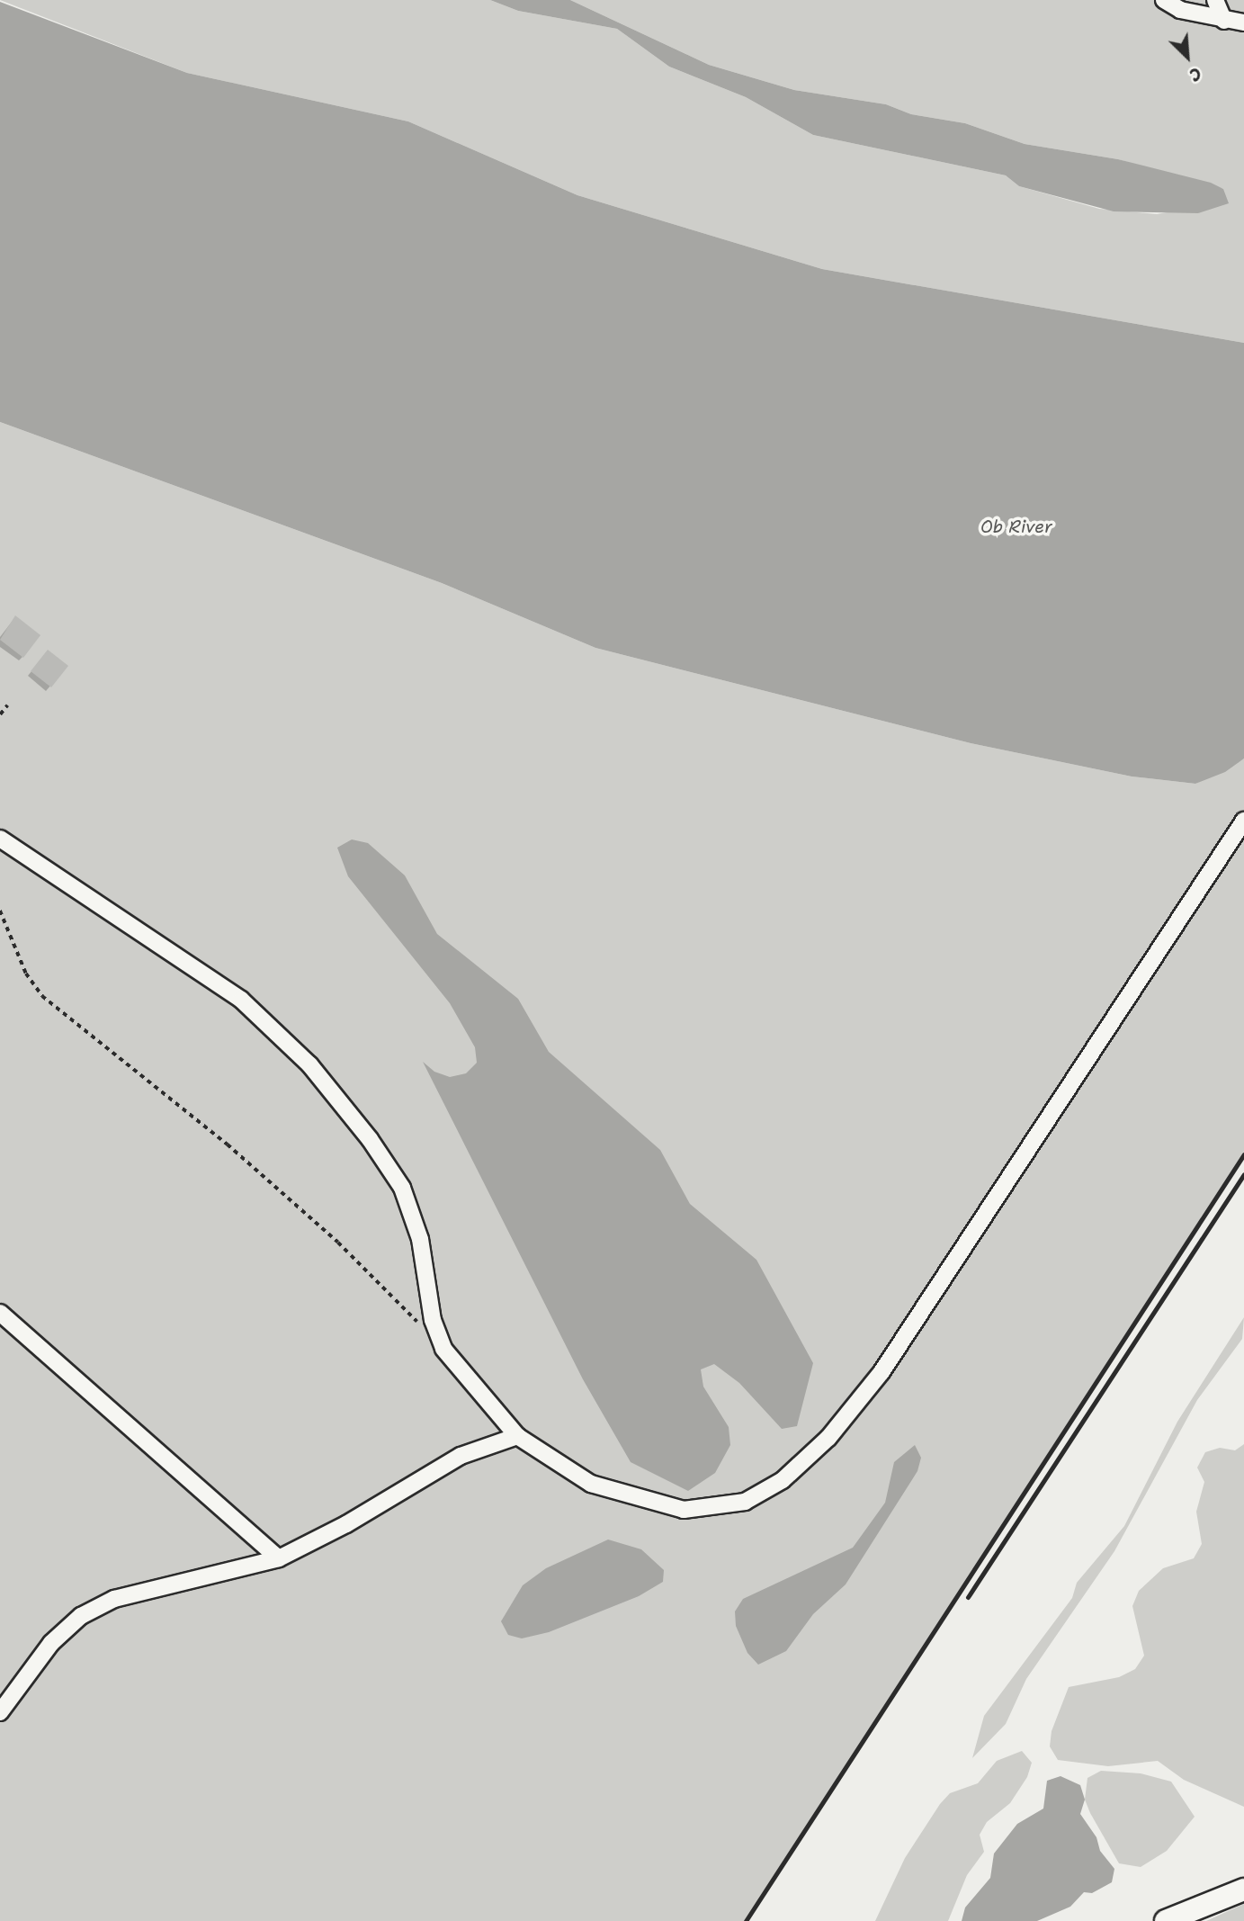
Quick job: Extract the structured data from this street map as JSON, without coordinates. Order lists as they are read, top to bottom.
{
  "water": ["Ob River"],
  "north": "bottom right"
}
